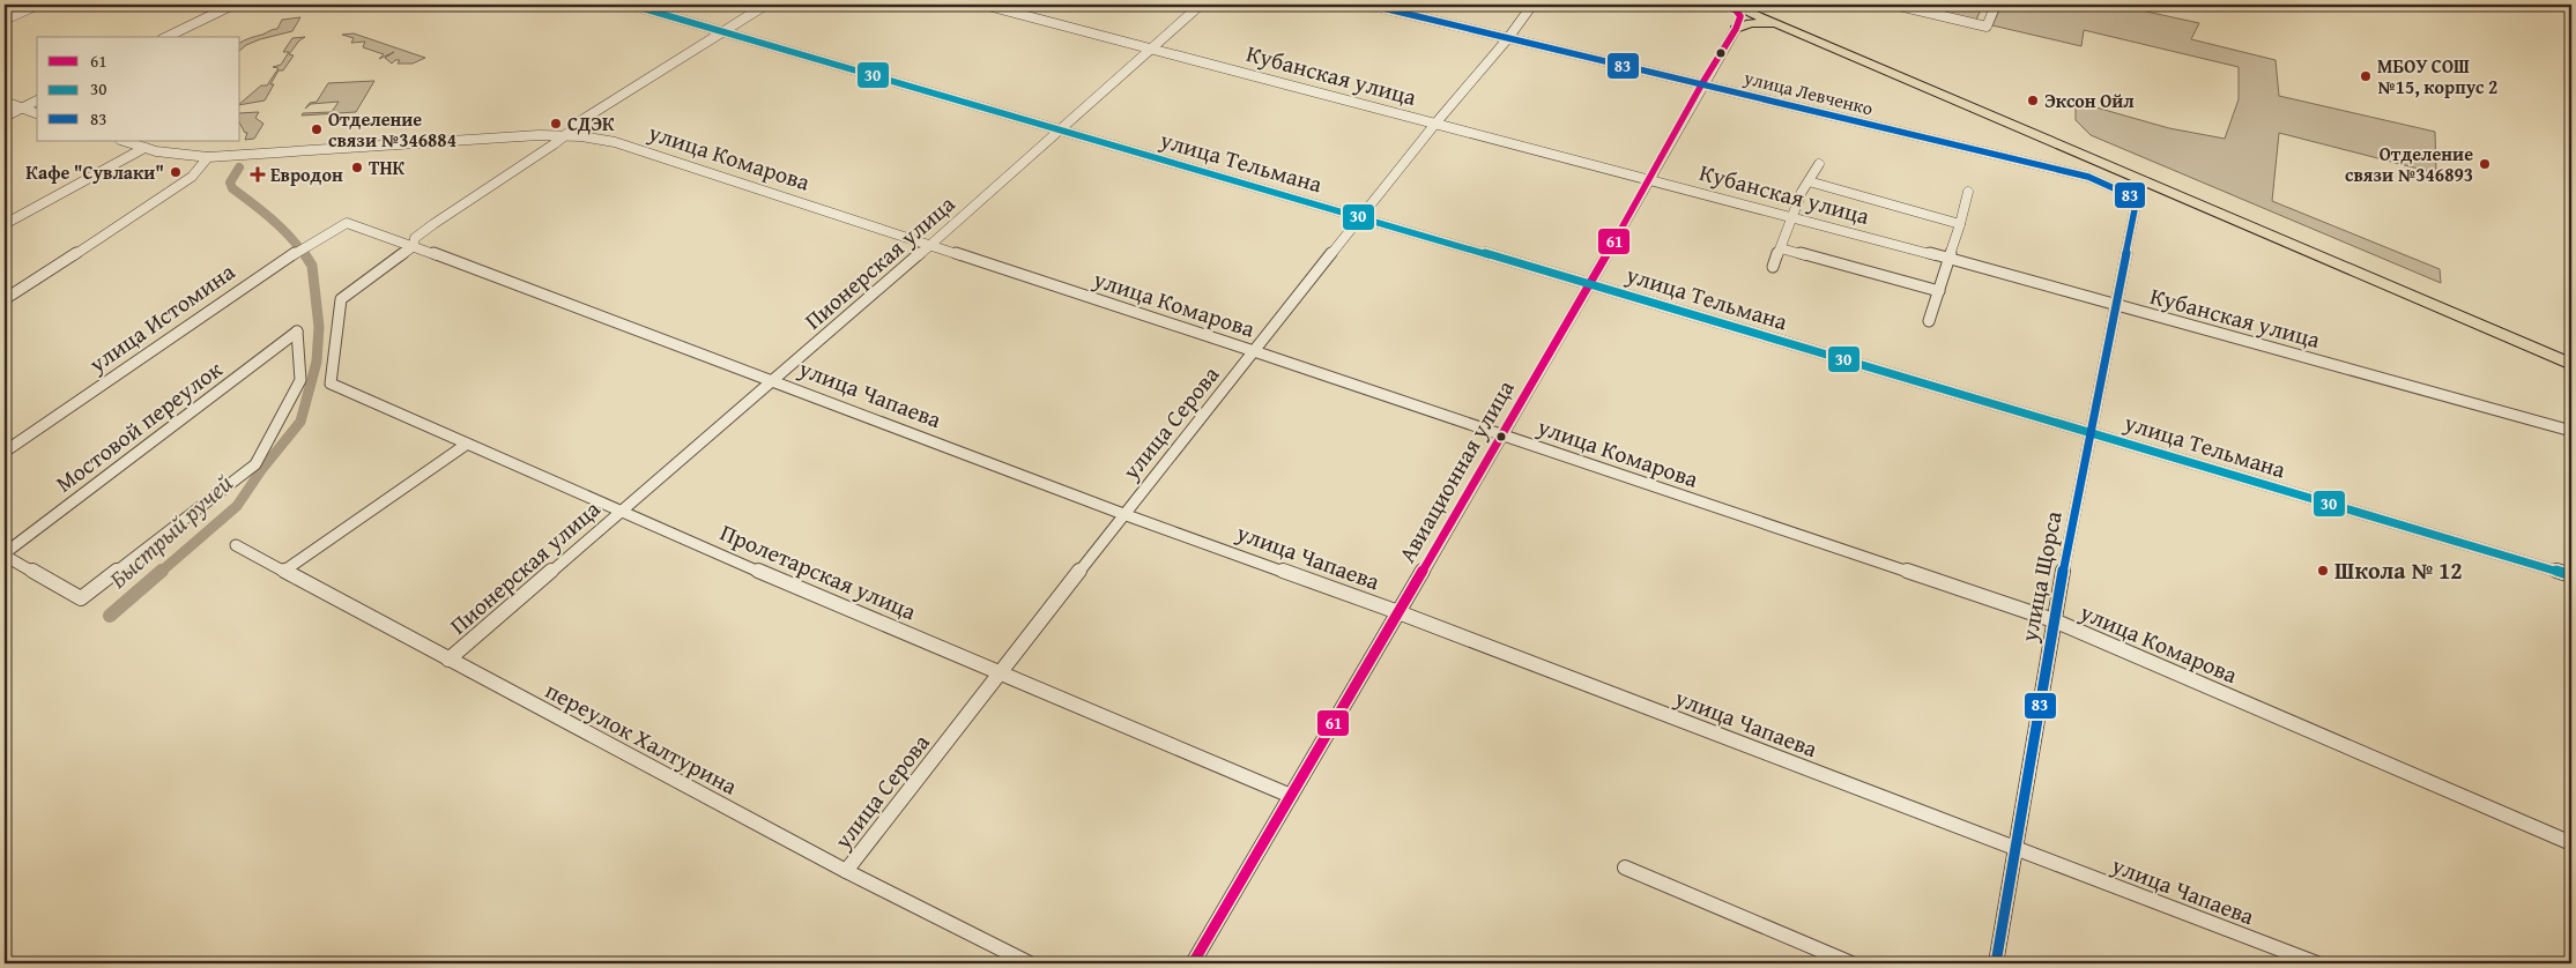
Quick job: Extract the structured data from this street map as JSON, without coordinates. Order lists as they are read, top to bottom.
{
  "streets": {
    "street": [
      "Кубанская улица",
      "улица Левченко",
      "улица Комарова",
      "улица Тельмана",
      "Пионерская улица",
      "улица Истомина",
      "улица Чапаева",
      "улица Серова",
      "Мостовой переулок",
      "Авиационная улица",
      "Пролетарская улица",
      "улица Щорса",
      "переулок Халтурина"
    ]
  },
  "crossings": [
    ["Кубанская улица", "Пионерская улица"],
    ["Кубанская улица", "улица Серова"],
    ["Кубанская улица", "Авиационная улица"],
    ["Кубанская улица", "улица Щорса"],
    ["улица Левченко", "улица Серова"],
    ["улица Левченко", "Авиационная улица"],
    ["улица Левченко", "улица Щорса"],
    ["улица Комарова", "Пионерская улица"],
    ["улица Комарова", "улица Серова"],
    ["улица Комарова", "Авиационная улица"],
    ["улица Комарова", "улица Щорса"],
    ["улица Тельмана", "Пионерская улица"],
    ["улица Тельмана", "улица Серова"],
    ["улица Тельмана", "Авиационная улица"],
    ["улица Тельмана", "улица Щорса"],
    ["Пионерская улица", "улица Чапаева"],
    ["Пионерская улица", "Пролетарская улица"],
    ["Пионерская улица", "переулок Халтурина"],
    ["улица Истомина", "улица Чапаева"],
    ["улица Чапаева", "улица Серова"],
    ["улица Чапаева", "Авиационная улица"],
    ["улица Чапаева", "Пролетарская улица"],
    ["улица Чапаева", "улица Щорса"],
    ["улица Серова", "Пролетарская улица"],
    ["улица Серова", "переулок Халтурина"],
    ["Авиационная улица", "Пролетарская улица"]
  ],
  "water": ["Быстрый ручей"],
  "places": {
    "other": [
      "МБОУ СОШ №15, корпус 2",
      "Эксон Ойл",
      "СДЭК",
      "Отделение связи №346884",
      "Отделение связи №346893",
      "ТНК",
      "Кафе \"Сувлаки\"",
      "Школа № 12"
    ],
    "health": ["Евродон"]
  },
  "lines": ["transit line 61", "transit line 30", "transit line 83"],
  "legend": ["61", "30", "83"]
}
